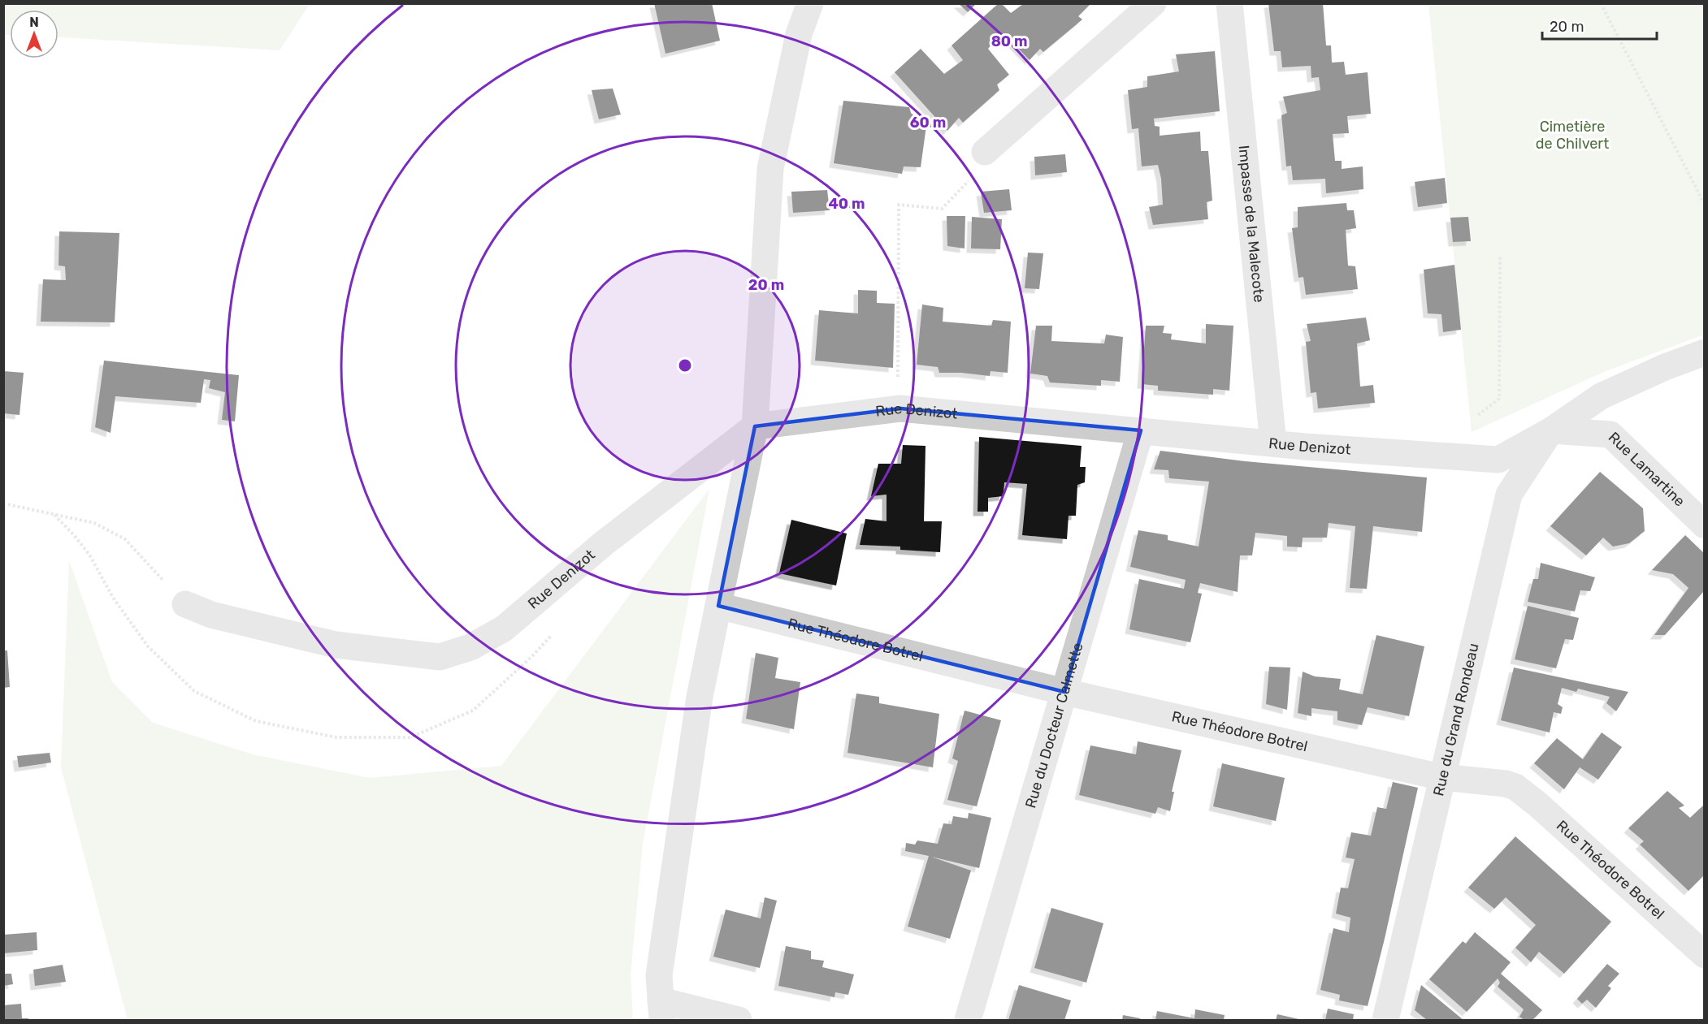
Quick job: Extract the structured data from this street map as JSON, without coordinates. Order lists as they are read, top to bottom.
{
  "streets": {
    "street": [
      "Impasse de la Malecote",
      "Rue Denizot",
      "Rue Lamartine",
      "Rue Théodore Botrel",
      "Rue du Grand Rondeau",
      "Rue du Docteur Calmette"
    ]
  },
  "crossings": [
    ["Impasse de la Malecote", "Rue Denizot"],
    ["Rue Denizot", "Rue Lamartine"],
    ["Rue Denizot", "Rue du Grand Rondeau"],
    ["Rue Denizot", "Rue du Docteur Calmette"],
    ["Rue Lamartine", "Rue du Grand Rondeau"],
    ["Rue Théodore Botrel", "Rue du Grand Rondeau"],
    ["Rue Théodore Botrel", "Rue du Docteur Calmette"]
  ],
  "parks": ["Cimetière de Chilvert"],
  "scale_bar": "20 m",
  "north": "top",
  "rings": [
    "80 m",
    "60 m",
    "40 m",
    "20 m"
  ]
}
